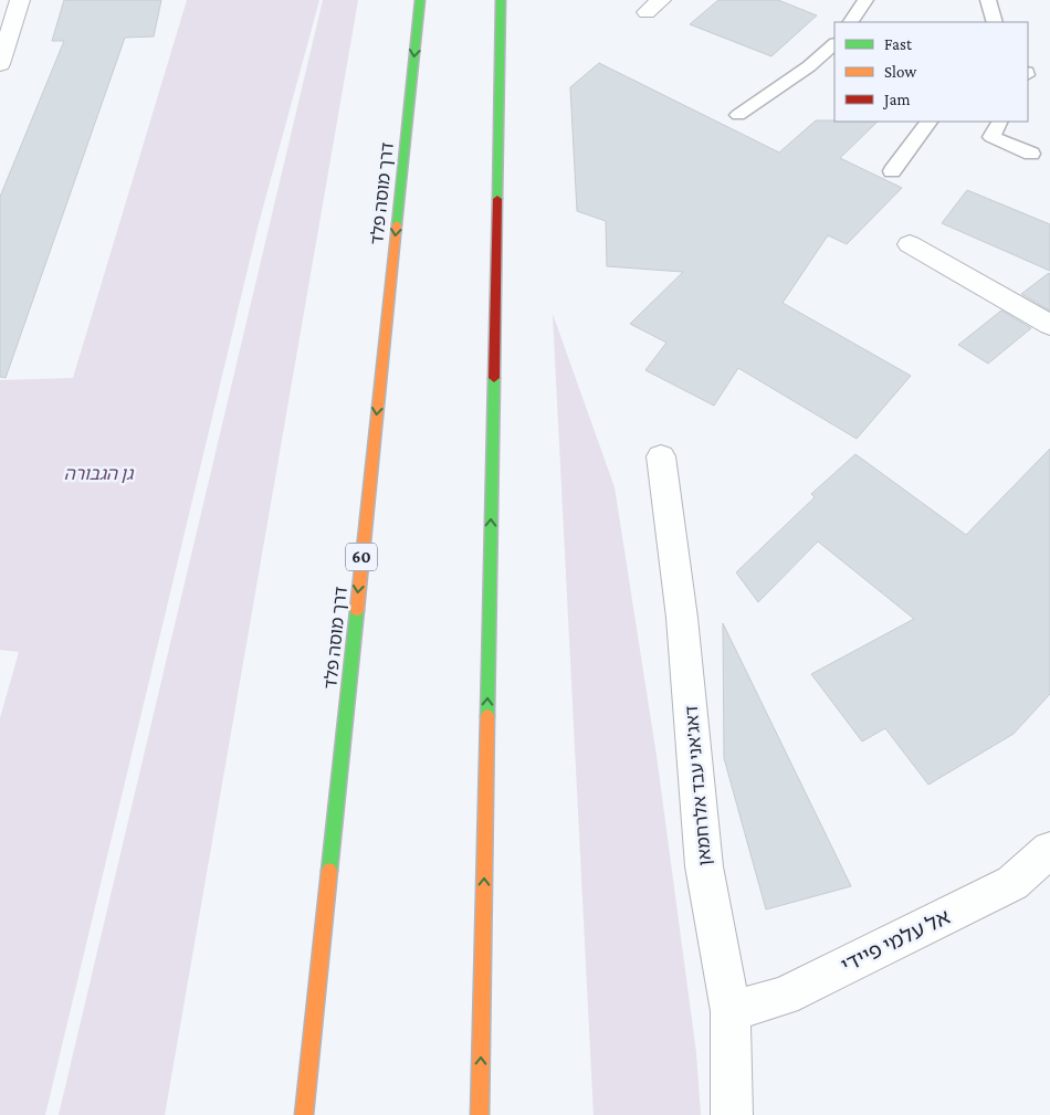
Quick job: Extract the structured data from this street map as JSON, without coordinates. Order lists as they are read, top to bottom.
{
  "streets": {
    "highway": ["דרך מוסה פלד", "60"],
    "street": ["דאג'אני עבד אלרחמאן", "אל עלמי פיידי"]
  },
  "crossings": [
    ["דאג'אני עבד אלרחמאן", "אל עלמי פיידי"]
  ],
  "parks": ["גן הגבורה"],
  "legend": ["Fast", "Slow", "Jam"]
}
